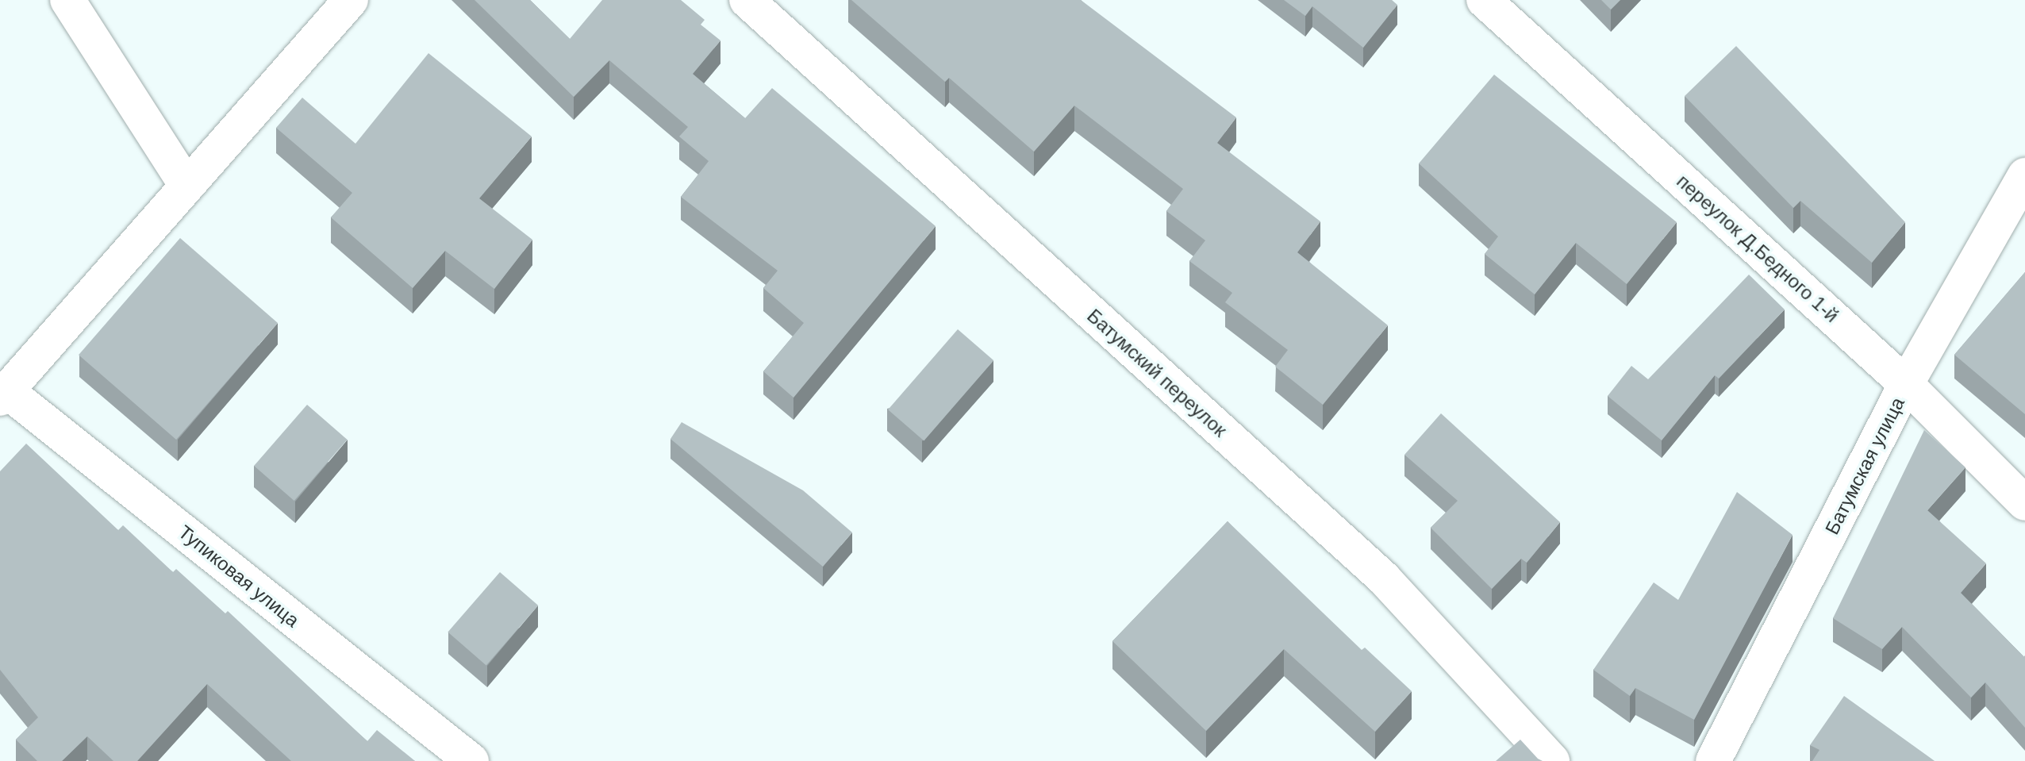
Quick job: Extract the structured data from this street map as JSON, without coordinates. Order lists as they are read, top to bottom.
{
  "streets": {
    "street": [
      "переулок Д.Бедного 1-й",
      "Батумский переулок",
      "Батумская улица",
      "Тупиковая улица"
    ]
  },
  "crossings": [
    ["переулок Д.Бедного 1-й", "Батумская улица"]
  ]
}
